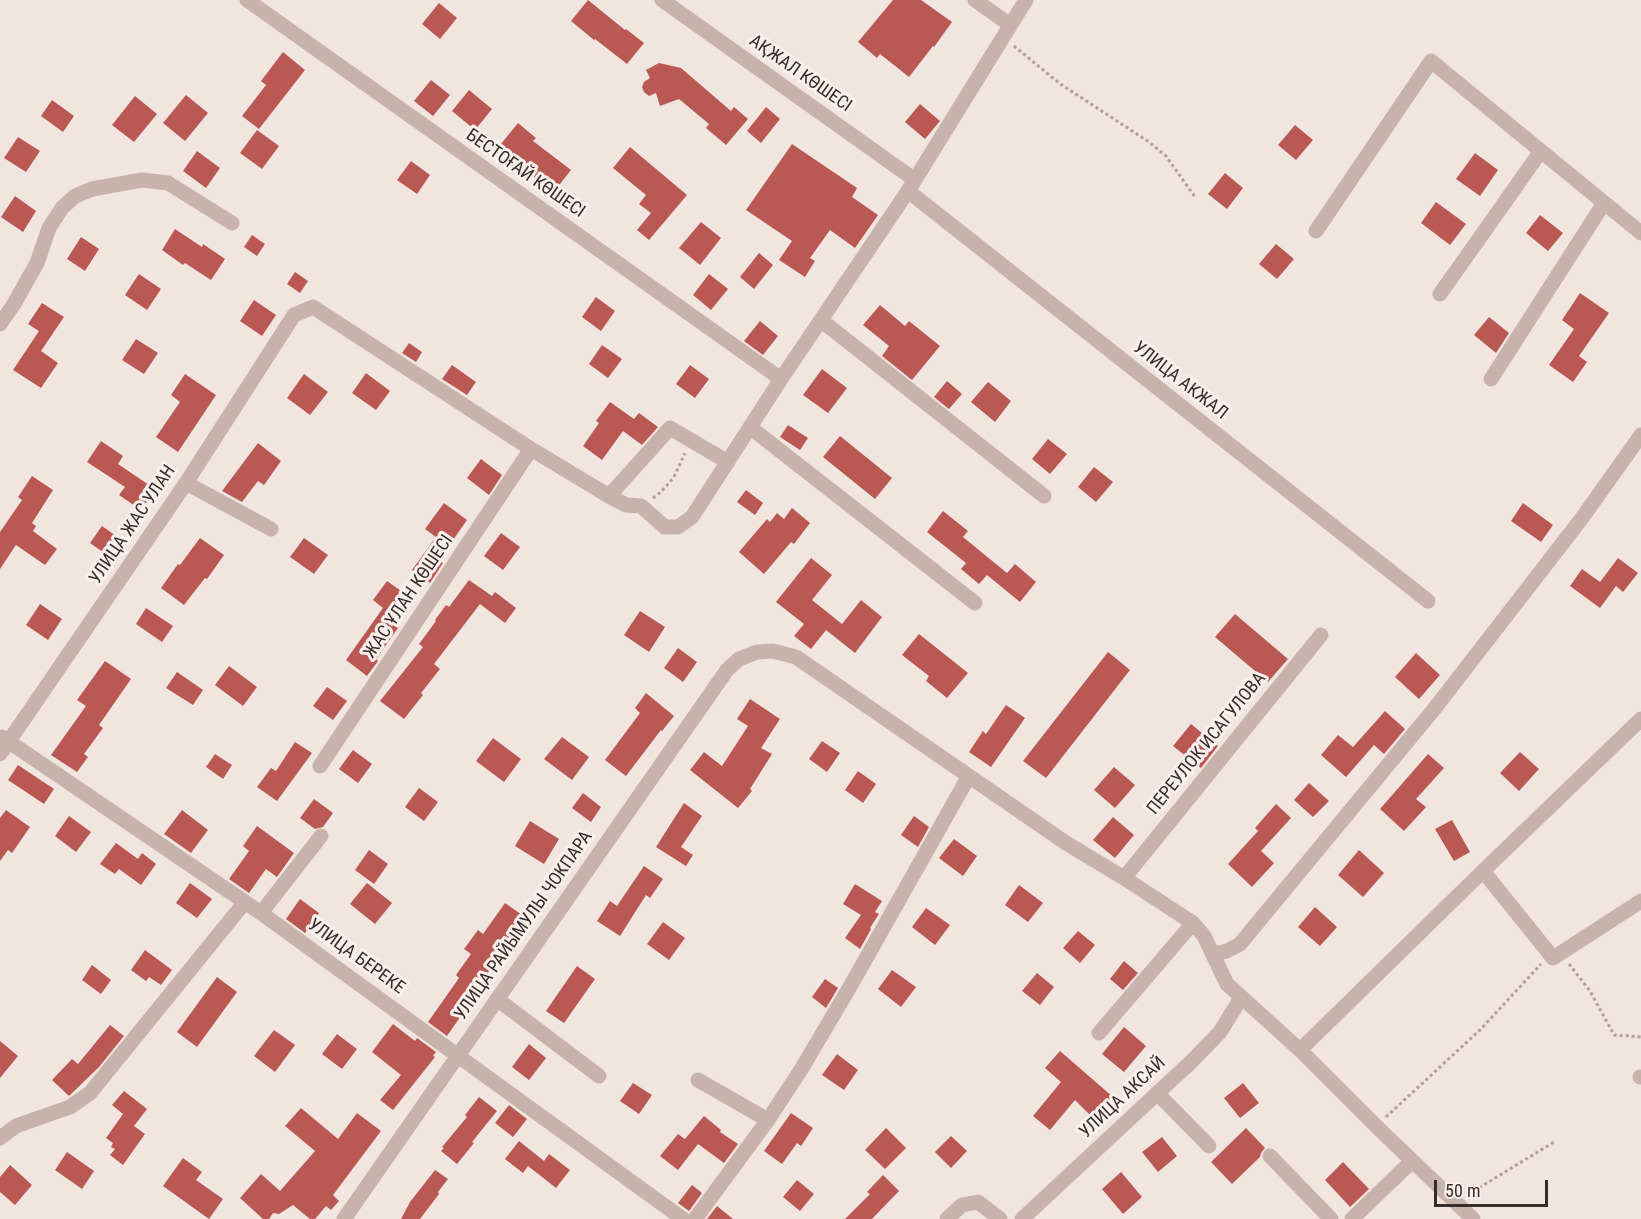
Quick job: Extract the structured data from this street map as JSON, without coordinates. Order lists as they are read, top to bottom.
{
  "streets": {
    "street": [
      "АҚЖАЛ КӨШЕСІ",
      "БЕСТОҒАЙ КӨШЕСІ",
      "УЛИЦА АКЖАЛ",
      "УЛИЦА ЖАС УЛАН",
      "ЖАС ҰЛАН КӨШЕСІ",
      "ПЕРЕУЛОК ИСАГУЛОВА",
      "УЛИЦА РАЙЫМУЛЫ ЧОКПАРА",
      "УЛИЦА БЕРЕКЕ",
      "УЛИЦА АКСАЙ"
    ]
  },
  "crossings": [
    ["АҚЖАЛ КӨШЕСІ", "УЛИЦА АКЖАЛ"],
    ["УЛИЦА ЖАС УЛАН", "ЖАС ҰЛАН КӨШЕСІ"],
    ["УЛИЦА ЖАС УЛАН", "УЛИЦА БЕРЕКЕ"],
    ["УЛИЦА РАЙЫМУЛЫ ЧОКПАРА", "УЛИЦА БЕРЕКЕ"]
  ],
  "scale_bar": "50 m"
}
